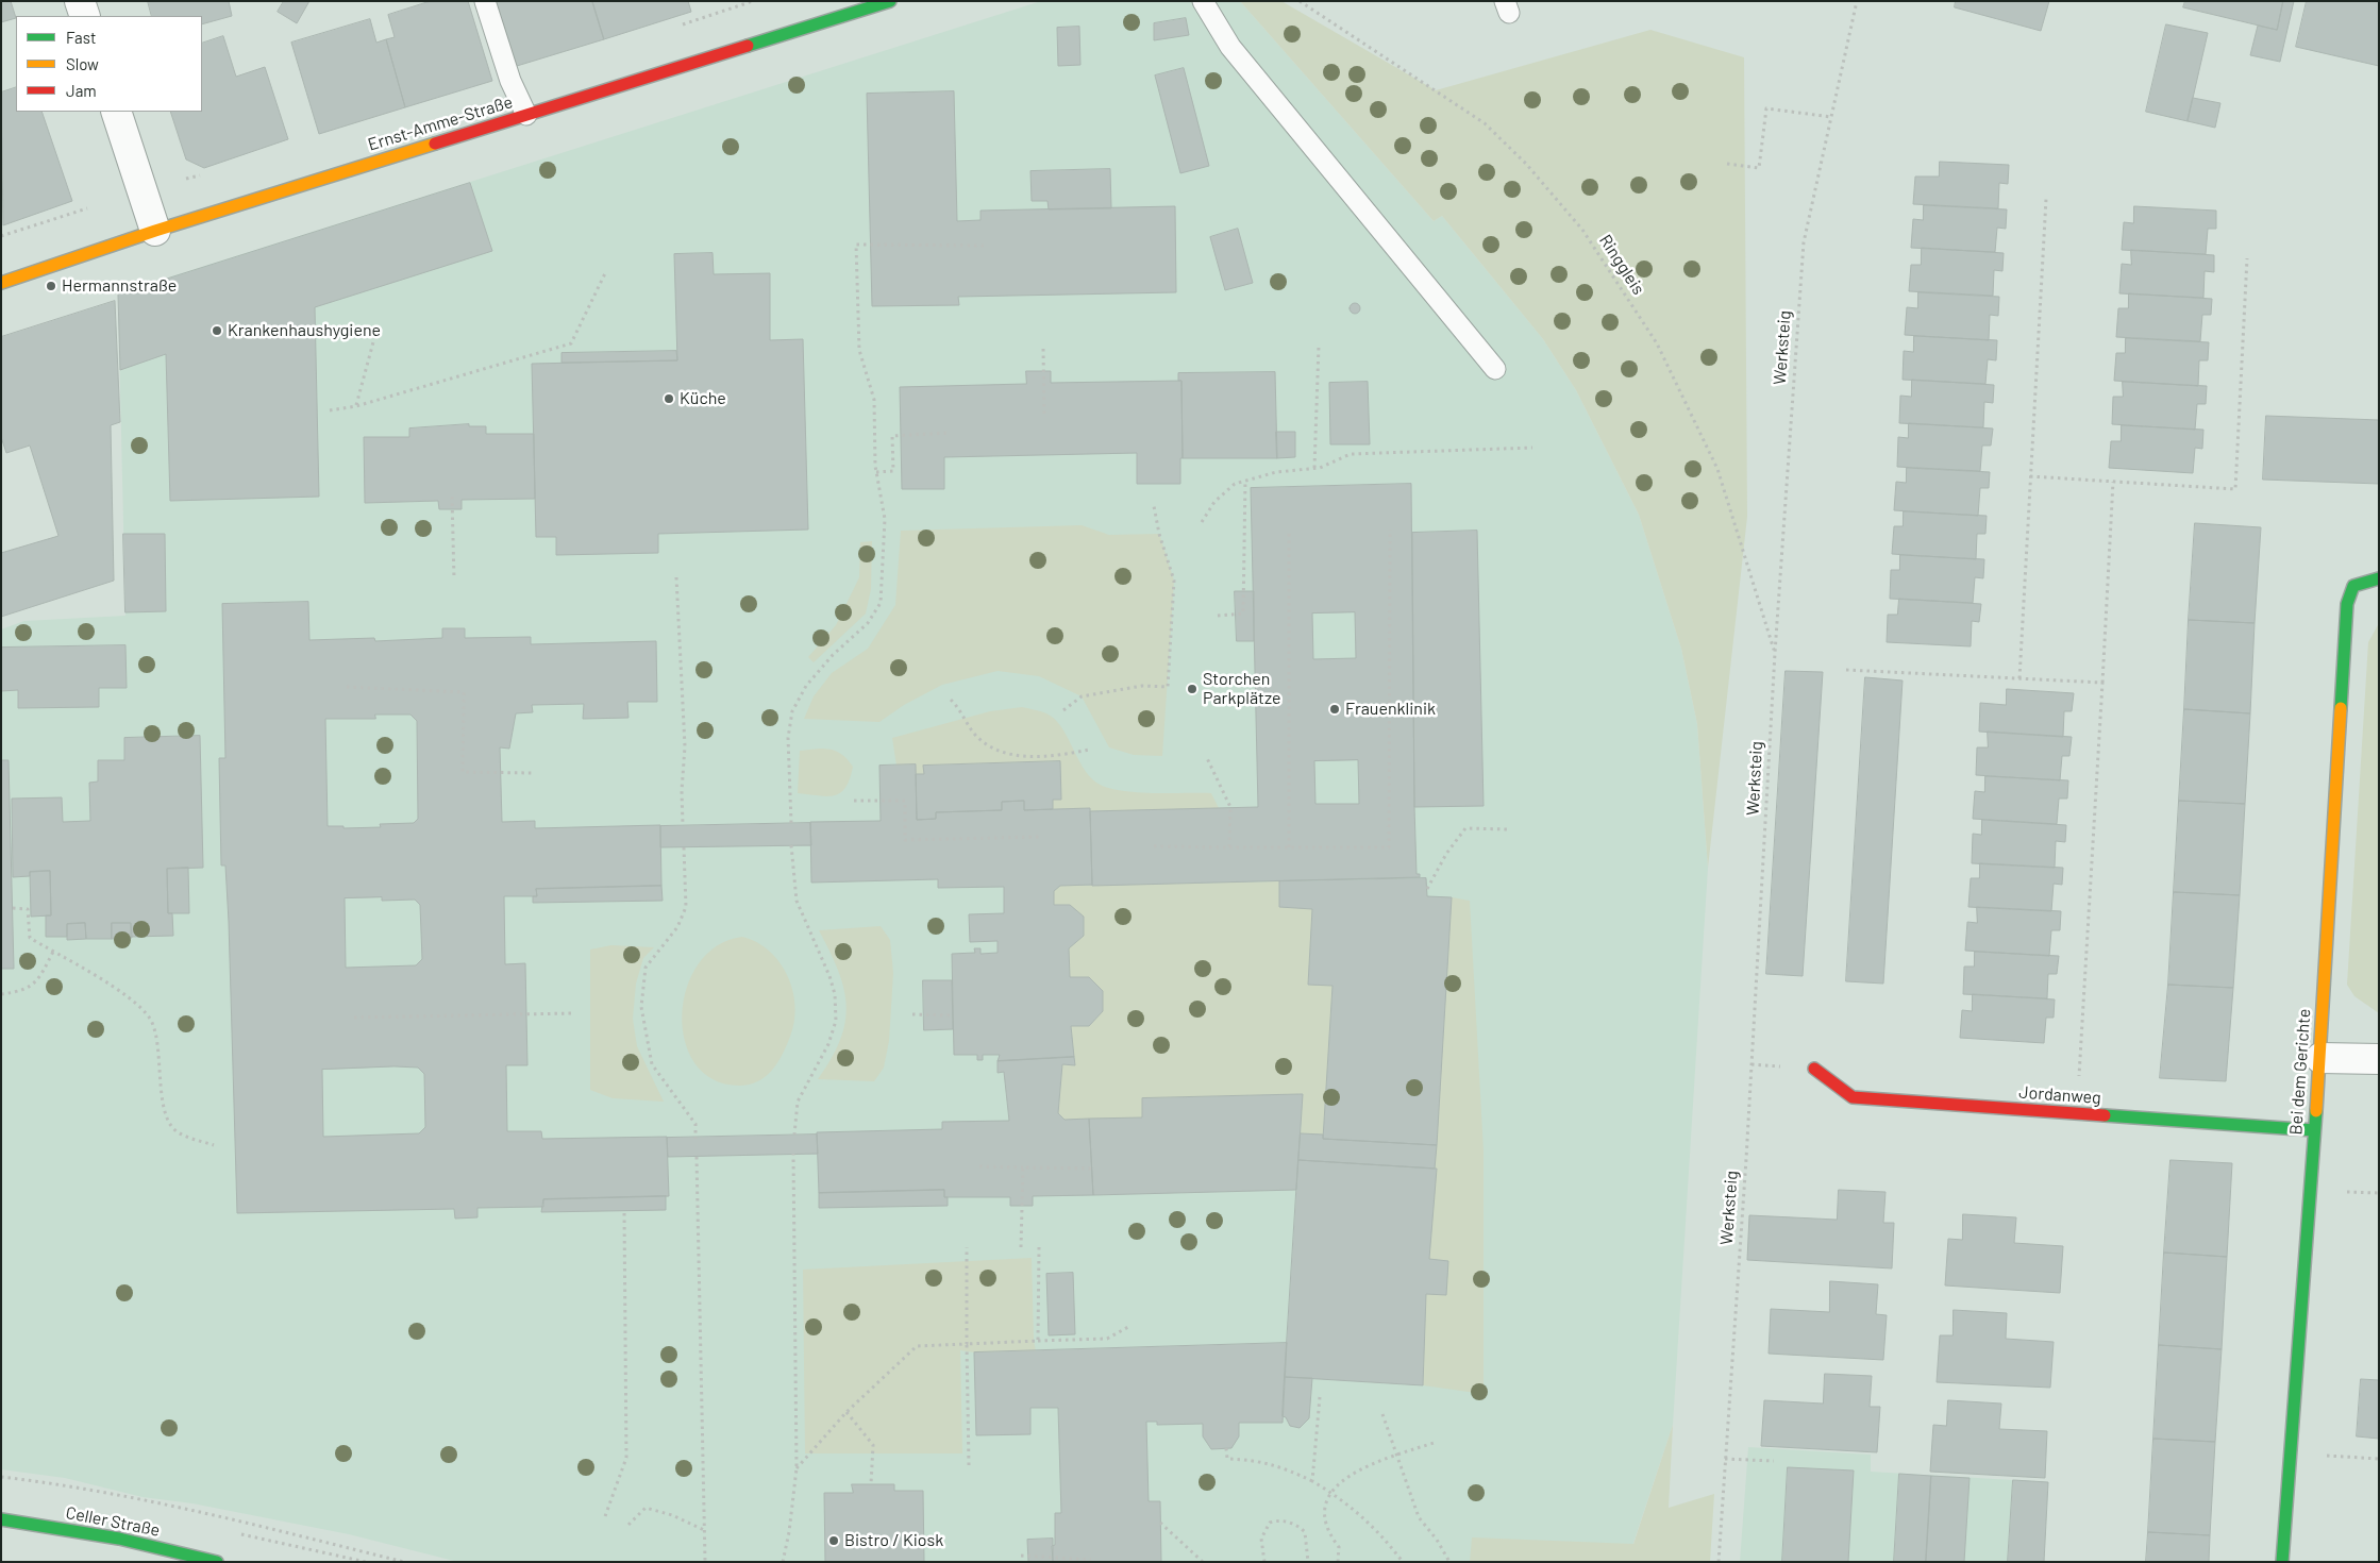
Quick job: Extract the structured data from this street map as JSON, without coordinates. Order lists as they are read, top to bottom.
{
  "streets": {
    "street": [
      "Ernst-Amme-Straße",
      "Bei dem Gerichte",
      "Jordanweg",
      "Celler Straße"
    ],
    "path": ["Ringgleis", "Werksteig"]
  },
  "crossings": [
    ["Ringgleis", "Werksteig"],
    ["Bei dem Gerichte", "Jordanweg"]
  ],
  "places": [
    "Hermannstraße",
    "Krankenhaushygiene",
    "Küche",
    "Storchen Parkplätze",
    "Frauenklinik",
    "Bistro / Kiosk"
  ],
  "legend": ["Fast", "Slow", "Jam"]
}
